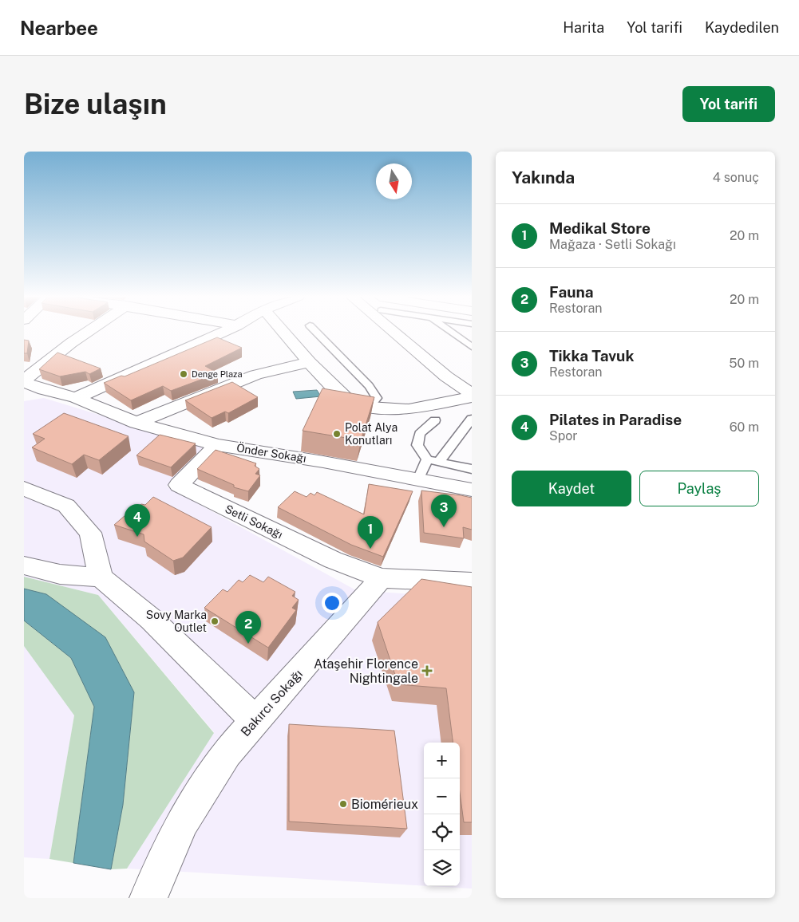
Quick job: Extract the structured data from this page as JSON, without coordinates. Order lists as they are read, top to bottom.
{
  "streets": {
    "street": ["Önder Sokağı", "Setli Sokağı", "Bakırcı Sokağı"]
  },
  "crossings": [
    ["Önder Sokağı", "Setli Sokağı"],
    ["Setli Sokağı", "Bakırcı Sokağı"]
  ],
  "places": {
    "other": [
      "Denge Plaza",
      "Polat Alya Konutları",
      "Sovy Marka Outlet",
      "Biomérieux"
    ],
    "health": ["Ataşehir Florence Nightingale"]
  },
  "north": "bottom",
  "page": {
    "header": "Nearbee",
    "nav": ["Harita", "Yol tarifi", "Kaydedilen"],
    "buttons": [
      "Yol tarifi",
      ["Kaydet", "Paylaş"]
    ],
    "title": "Bize ulaşın",
    "heading": ["Yakında", "4 sonuç"],
    "list": [
      {
        "mark": "1",
        "name": "Medikal Store",
        "note": "Mağaza · Setli Sokağı",
        "value": "20 m"
      },
      {
        "mark": "2",
        "name": "Fauna",
        "note": "Restoran",
        "value": "20 m"
      },
      {
        "mark": "3",
        "name": "Tikka Tavuk",
        "note": "Restoran",
        "value": "50 m"
      },
      {
        "mark": "4",
        "name": "Pilates in Paradise",
        "note": "Spor",
        "value": "60 m"
      }
    ],
    "pins": [
      "3",
      "4",
      "1",
      "2"
    ],
    "map_buttons": ["+", "−"]
  }
}
